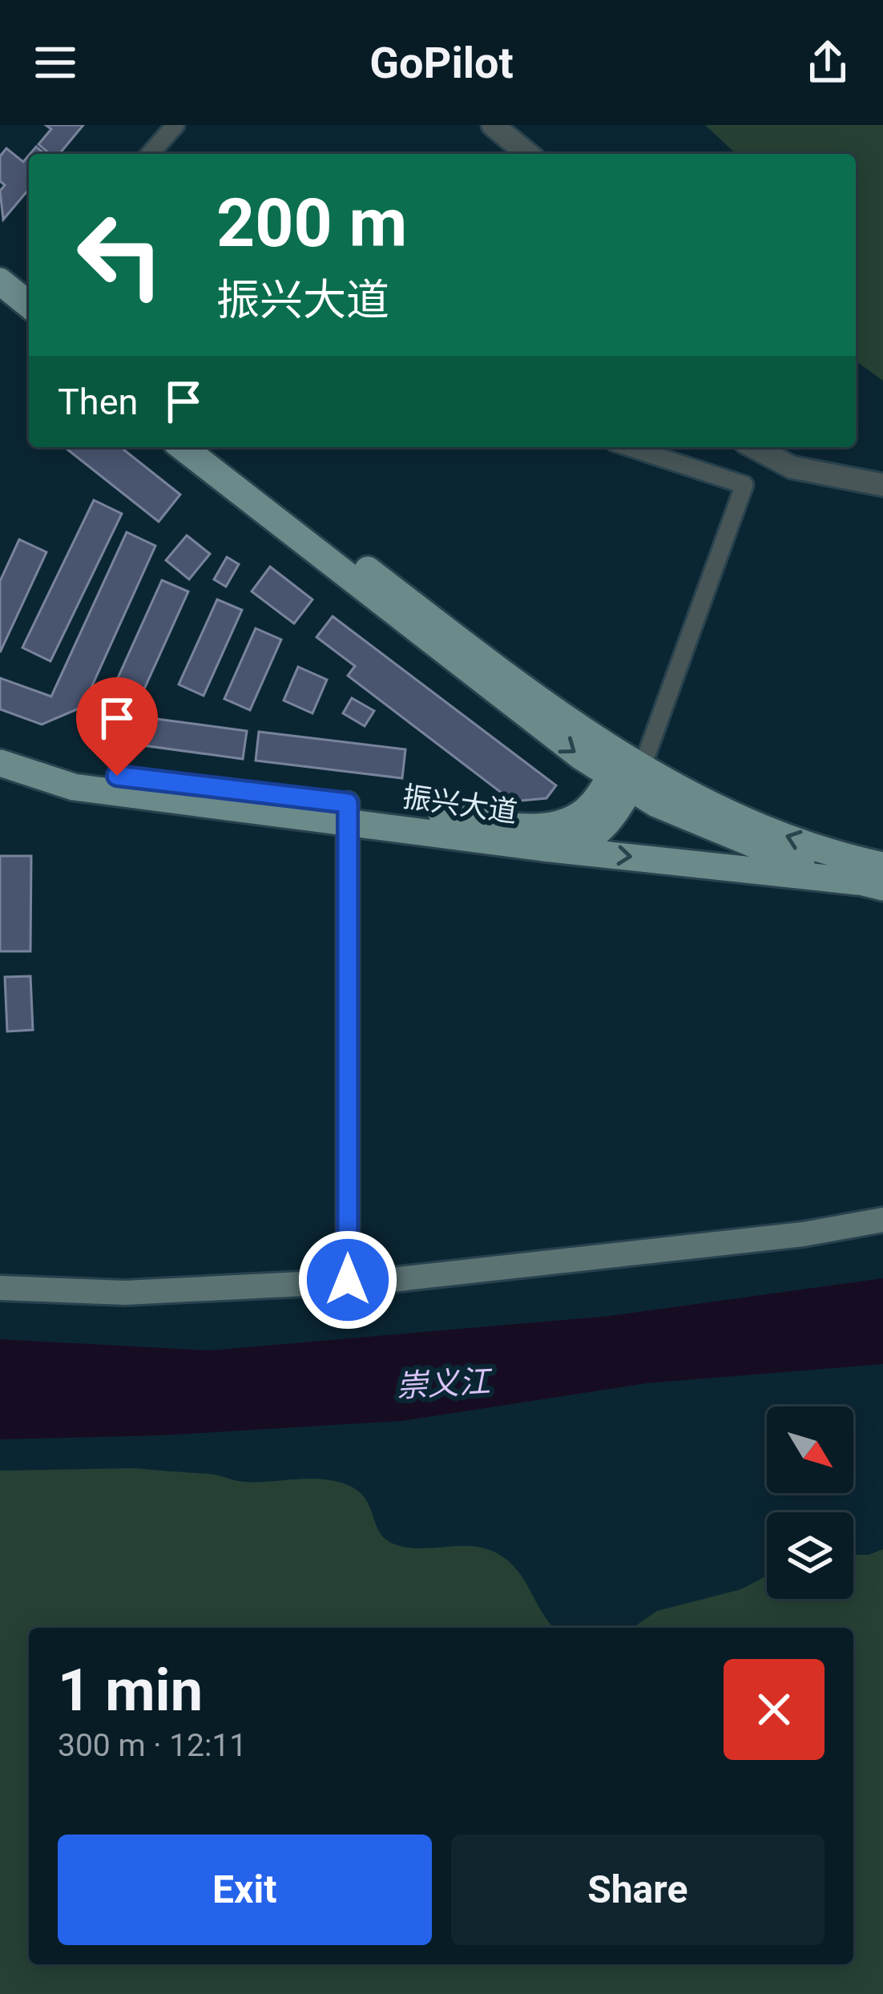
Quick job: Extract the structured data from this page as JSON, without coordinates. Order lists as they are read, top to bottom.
{
  "streets": {
    "main road": ["振兴大道"]
  },
  "water": ["崇义江"],
  "north": "bottom right",
  "page": {
    "header": "GoPilot",
    "turn": ["200 m", "振兴大道"],
    "then": "Then",
    "heading": ["1 min", "300 m · 12:11"],
    "buttons": ["Exit", "Share"]
  }
}
